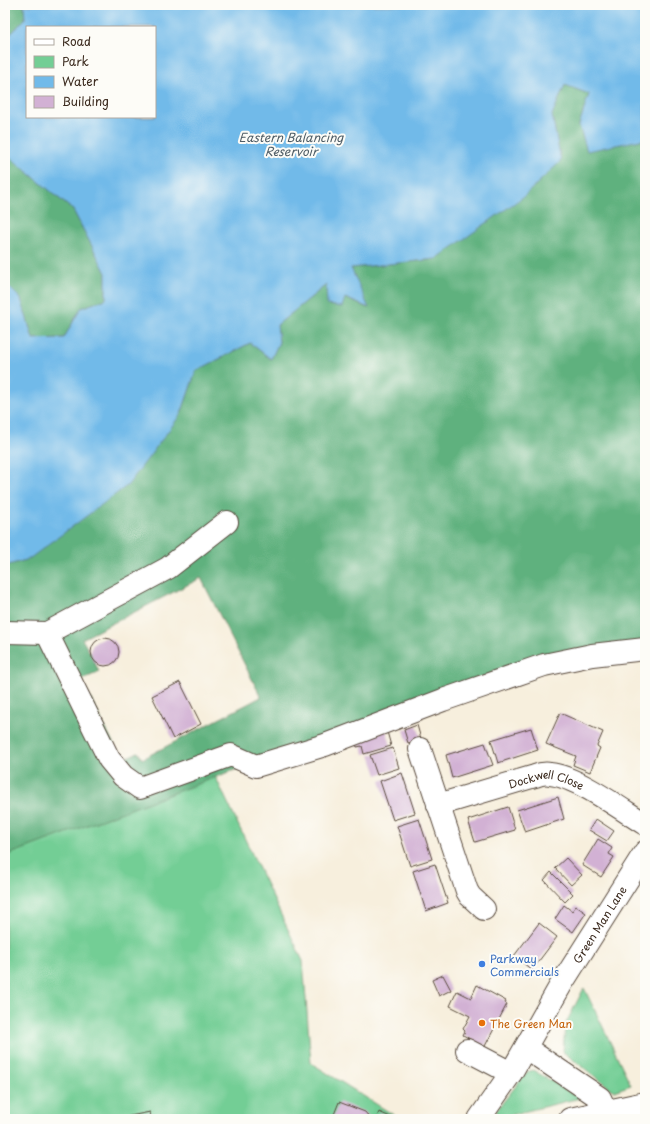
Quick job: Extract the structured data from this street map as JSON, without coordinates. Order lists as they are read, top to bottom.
{
  "streets": {
    "street": ["Dockwell Close", "Green Man Lane"]
  },
  "water": ["Eastern Balancing Reservoir"],
  "places": ["Parkway Commercials", "The Green Man"],
  "legend": [
    "Road",
    "Park",
    "Water",
    "Building"
  ]
}
